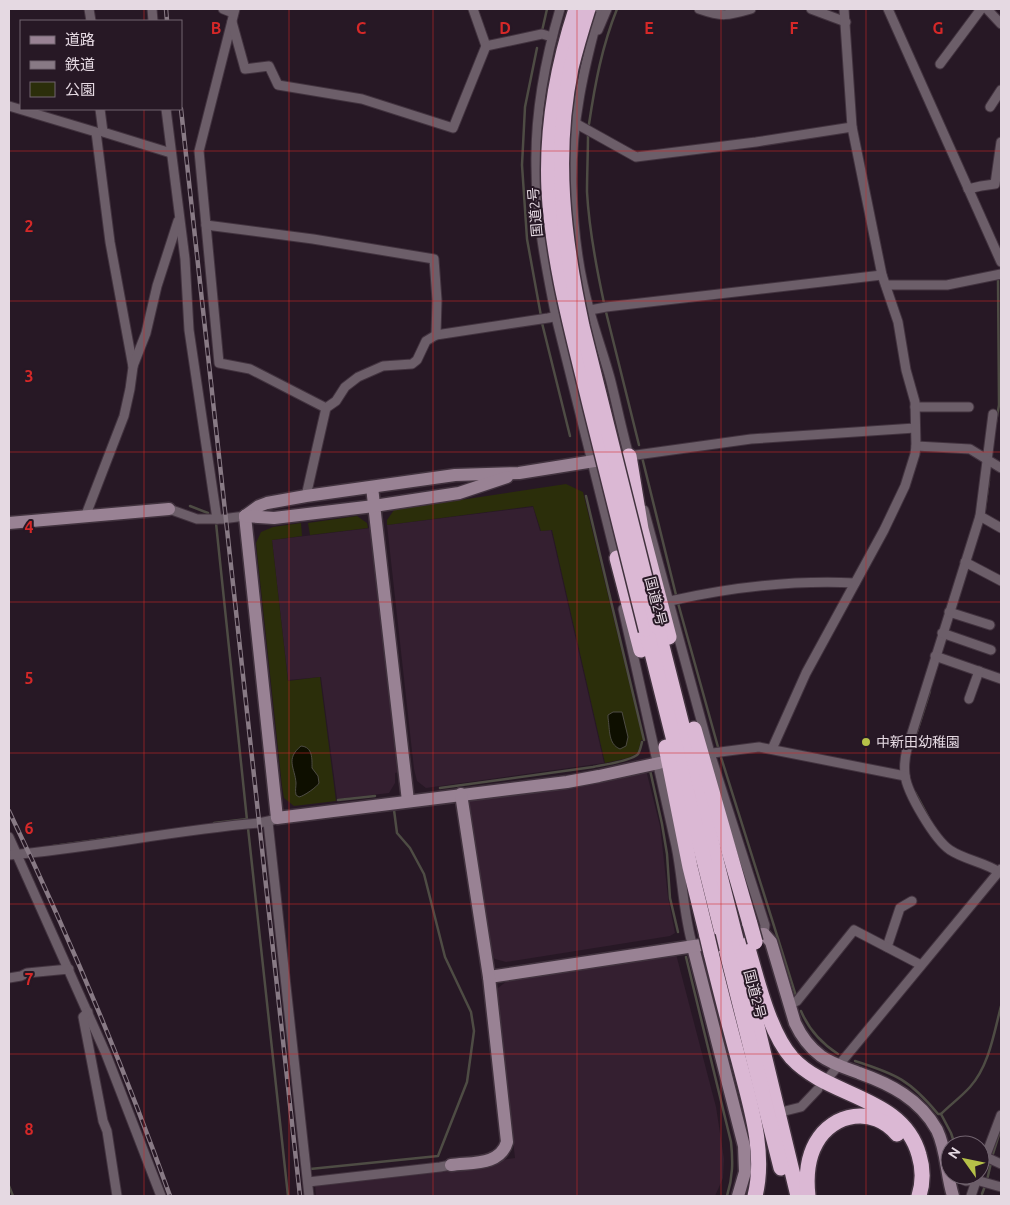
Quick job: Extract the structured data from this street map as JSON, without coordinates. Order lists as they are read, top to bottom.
{
  "streets": {
    "highway": ["国道2号"]
  },
  "places": ["中新田幼稚園"],
  "legend": ["道路", "鉄道", "公園"],
  "north": "top left",
  "grid": {
    "columns": [
      "B",
      "C",
      "D",
      "E",
      "F",
      "G"
    ],
    "rows": [
      "2",
      "3",
      "4",
      "5",
      "6",
      "7",
      "8"
    ]
  }
}
